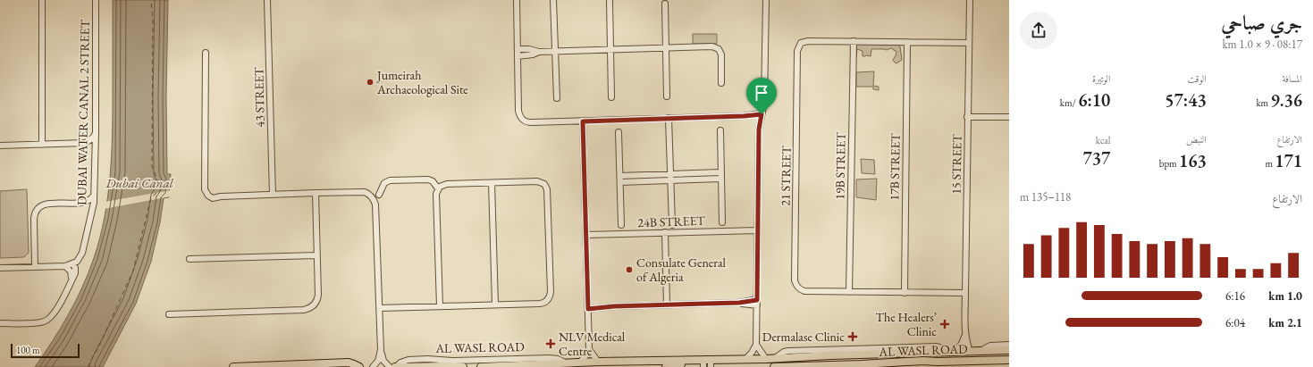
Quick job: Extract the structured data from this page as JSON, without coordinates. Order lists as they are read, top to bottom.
{
  "streets": {
    "main road": ["AL WASL ROAD"],
    "street": [
      "43 STREET",
      "DUBAI WATER CANAL 2 STREET",
      "15 STREET",
      "19B STREET",
      "17B STREET",
      "21 STREET",
      "24B STREET"
    ]
  },
  "crossings": [
    ["19B STREET", "21 STREET"]
  ],
  "water": ["Dubai Canal"],
  "places": {
    "other": ["Jumeirah Archaeological Site", "Consulate General of Algeria"],
    "health": ["The Healers’ Clinic", "Dermalase Clinic", "NLV Medical Centre"]
  },
  "scale_bar": "100 m",
  "page": {
    "heading": ["جري صباحي", "08:17 · 9 × 1.0 km"],
    "stats": [
      ["المسافة", "9.36 km"],
      ["الوقت", "57:43"],
      ["الوتيرة", "6:10 /km"],
      ["الارتفاع", "171 m"],
      ["النبض", "163 bpm"],
      ["kcal", "737"]
    ],
    "chart": ["الارتفاع", "118–135 m"],
    "list": [
      {
        "name": "1.0 km",
        "note": "6:16"
      },
      {
        "name": "2.1 km",
        "note": "6:04"
      }
    ],
    "scale": "100 m"
  }
}
